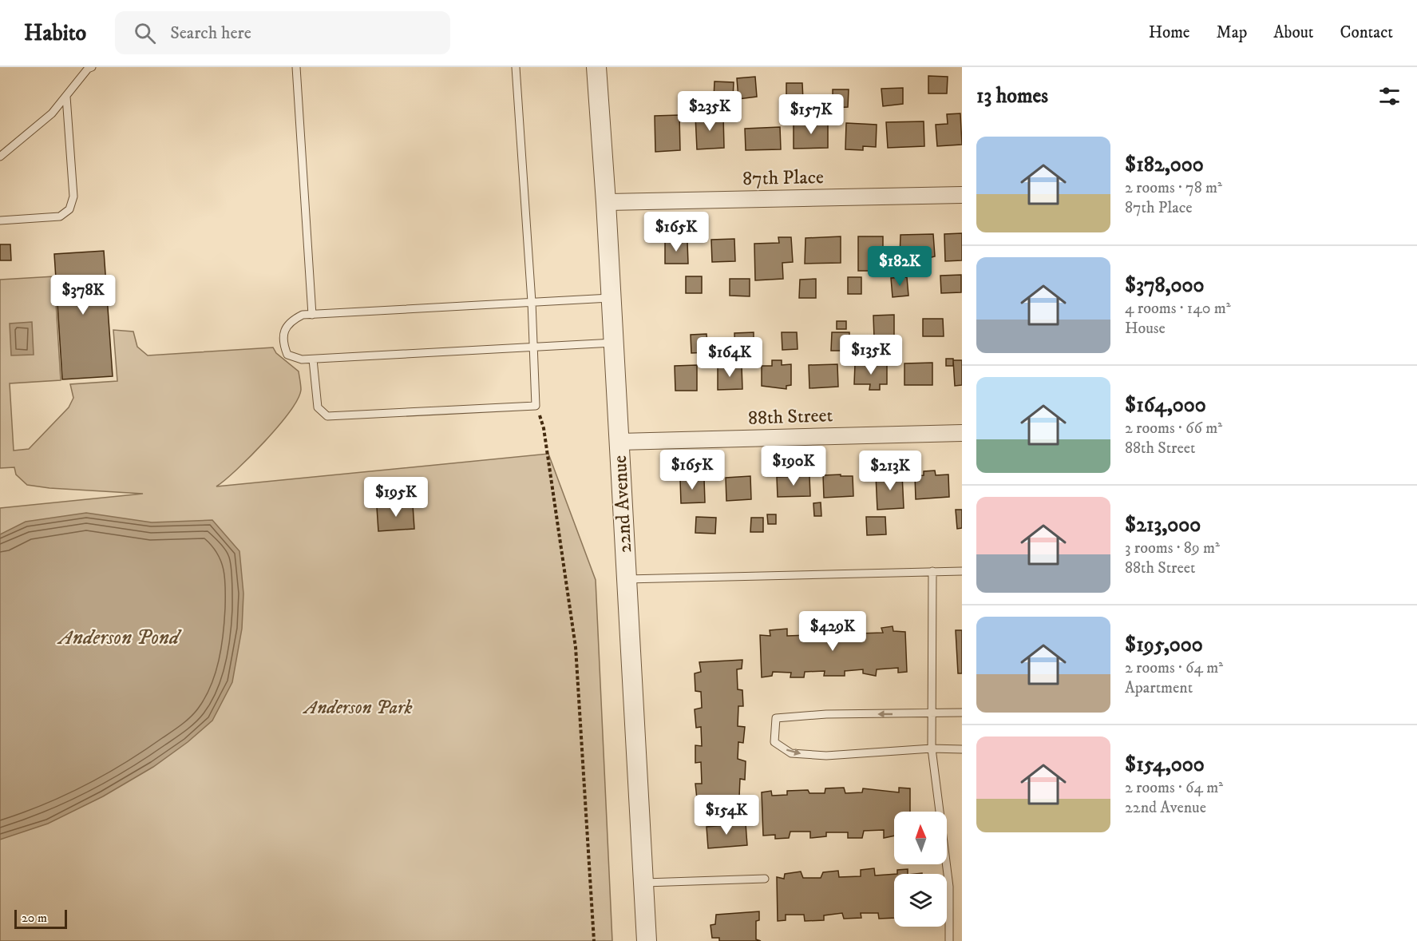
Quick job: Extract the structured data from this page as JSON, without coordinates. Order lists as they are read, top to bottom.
{
  "streets": {
    "street": ["87th Place", "88th Street", "22nd Avenue"]
  },
  "crossings": [
    ["87th Place", "22nd Avenue"],
    ["88th Street", "22nd Avenue"]
  ],
  "water": ["Anderson Pond"],
  "parks": ["Anderson Park"],
  "scale_bar": "20 m",
  "north": "top",
  "page": {
    "header": "Habito",
    "search": "Search here",
    "nav": [
      "Home",
      "Map",
      "About",
      "Contact"
    ],
    "heading": "13 homes",
    "price": [
      "$235K",
      "$157K",
      "$165K",
      "$182K",
      "$378K",
      "$135K",
      "$164K",
      "$190K",
      "$165K",
      "$213K",
      "$195K",
      "$429K",
      "$154K"
    ],
    "list": [
      {
        "name": "$182,000",
        "note": "2 rooms · 78 m² · 87th Place"
      },
      {
        "name": "$378,000",
        "note": "4 rooms · 140 m² · House"
      },
      {
        "name": "$164,000",
        "note": "2 rooms · 66 m² · 88th Street"
      },
      {
        "name": "$213,000",
        "note": "3 rooms · 89 m² · 88th Street"
      },
      {
        "name": "$195,000",
        "note": "2 rooms · 64 m² · Apartment"
      },
      {
        "name": "$154,000",
        "note": "2 rooms · 64 m² · 22nd Avenue"
      }
    ],
    "scale": "20 m"
  }
}
